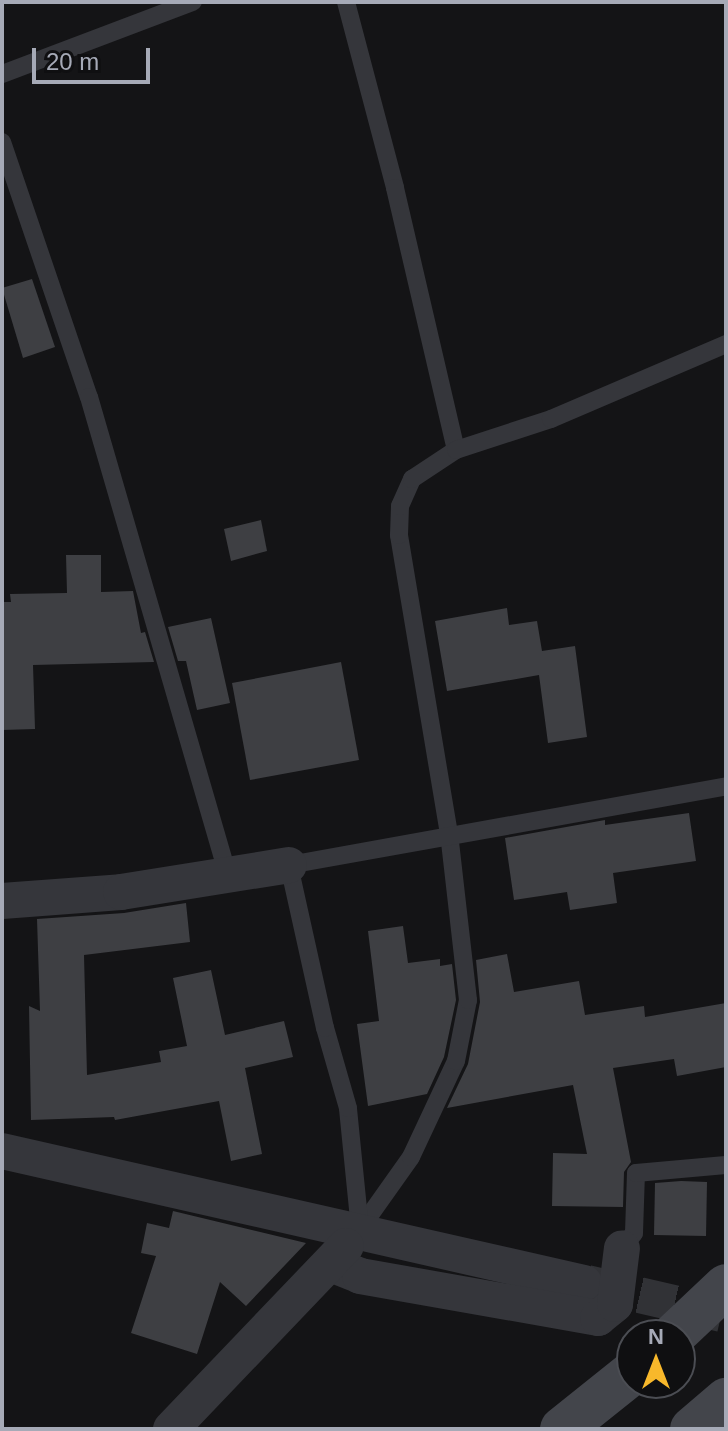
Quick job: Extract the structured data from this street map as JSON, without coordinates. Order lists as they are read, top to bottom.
{
  "scale_bar": "20 m",
  "north": "top"
}
